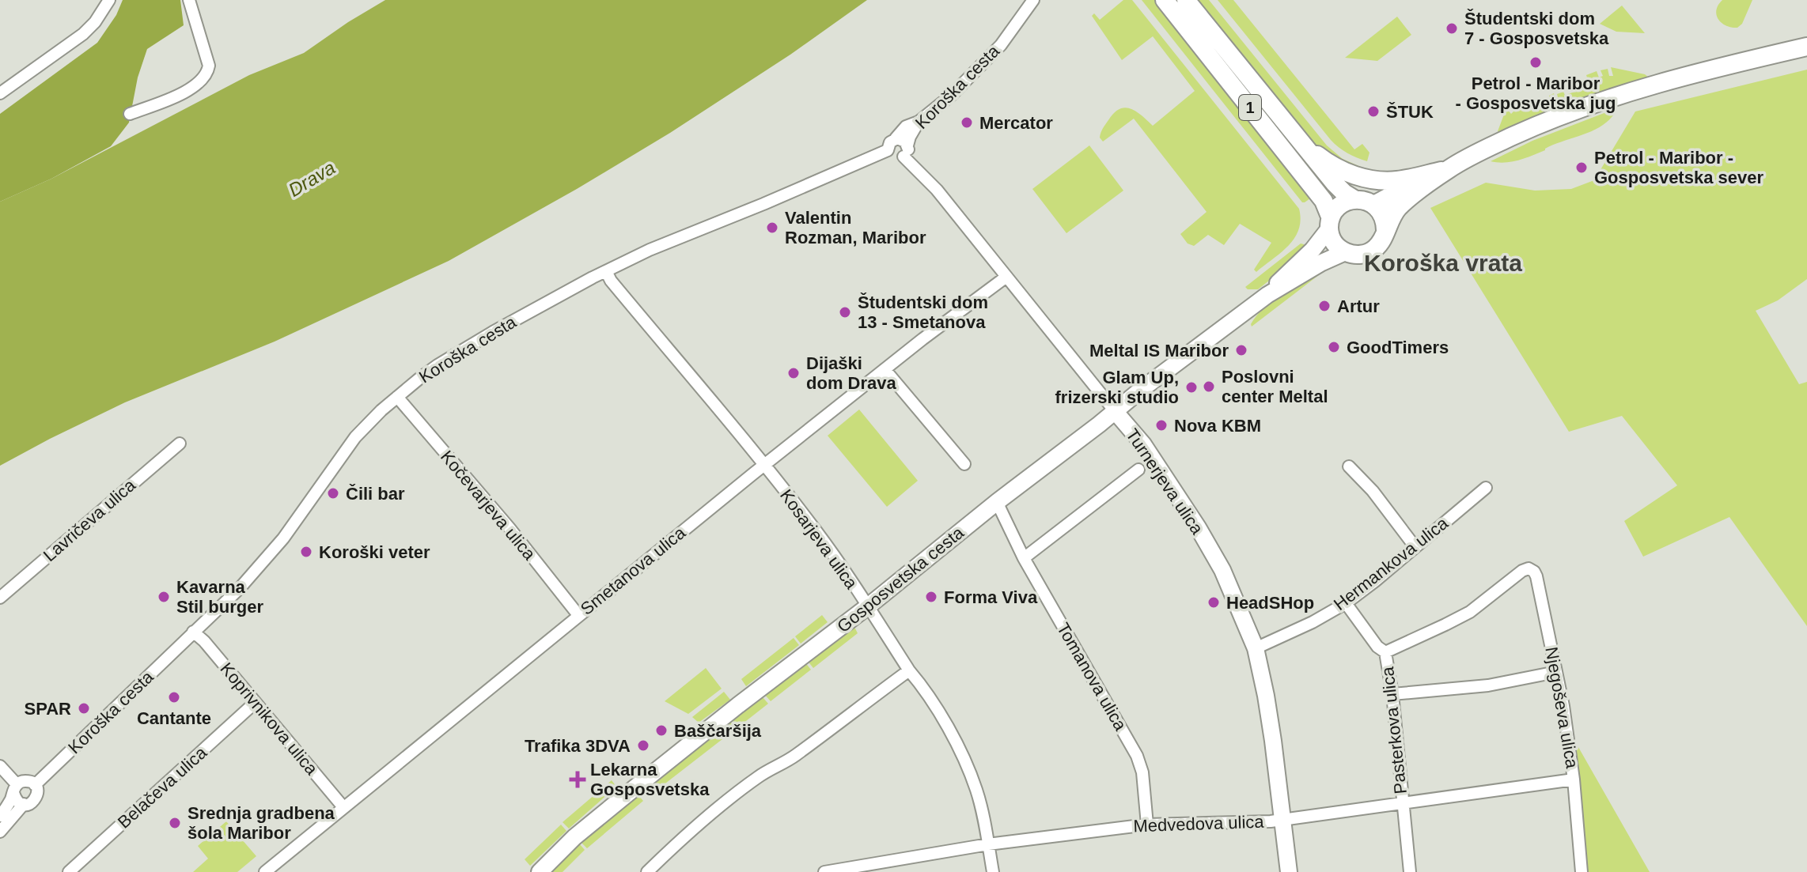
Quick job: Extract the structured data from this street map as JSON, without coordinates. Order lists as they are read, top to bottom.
{
  "streets": {
    "main road": ["1"],
    "street": [
      "Koroška cesta",
      "Turnerjeva ulica",
      "Kočevarjeva ulica",
      "Lavričeva ulica",
      "Kosarjeva ulica",
      "Hermankova ulica",
      "Smetanova ulica",
      "Gosposvetska cesta",
      "Tomanova ulica",
      "Njegoševa ulica",
      "Koprivnikova ulica",
      "Pasterkova ulica",
      "Belačeva ulica",
      "Medvedova ulica"
    ]
  },
  "crossings": [
    ["Koroška cesta", "Turnerjeva ulica"],
    ["Koroška cesta", "Kočevarjeva ulica"],
    ["Koroška cesta", "Kosarjeva ulica"],
    ["Koroška cesta", "Koprivnikova ulica"],
    ["Turnerjeva ulica", "Hermankova ulica"],
    ["Turnerjeva ulica", "Smetanova ulica"],
    ["Turnerjeva ulica", "Gosposvetska cesta"],
    ["Turnerjeva ulica", "Medvedova ulica"],
    ["Kočevarjeva ulica", "Smetanova ulica"],
    ["Kosarjeva ulica", "Smetanova ulica"],
    ["Kosarjeva ulica", "Gosposvetska cesta"],
    ["Kosarjeva ulica", "Medvedova ulica"],
    ["Hermankova ulica", "Pasterkova ulica"],
    ["Smetanova ulica", "Koprivnikova ulica"],
    ["Gosposvetska cesta", "Tomanova ulica"],
    ["Tomanova ulica", "Medvedova ulica"],
    ["Njegoševa ulica", "Pasterkova ulica"],
    ["Njegoševa ulica", "Medvedova ulica"],
    ["Koprivnikova ulica", "Belačeva ulica"],
    ["Pasterkova ulica", "Medvedova ulica"]
  ],
  "districts": ["Koroška vrata"],
  "water": ["Drava"],
  "places": {
    "other": [
      "Študentski dom 7 - Gosposvetska",
      "Petrol - Maribor - Gosposvetska jug",
      "ŠTUK",
      "Mercator",
      "Petrol - Maribor - Gosposvetska sever",
      "Valentin Rozman, Maribor",
      "Artur",
      "Študentski dom 13 - Smetanova",
      "GoodTimers",
      "Meltal IS Maribor",
      "Dijaški dom Drava",
      "Poslovni center Meltal",
      "Glam Up, frizerski studio",
      "Nova KBM",
      "Čili bar",
      "Koroški veter",
      "Kavarna Stil burger",
      "Forma Viva",
      "HeadSHop",
      "Cantante",
      "SPAR",
      "Baščaršija",
      "Trafika 3DVA",
      "Srednja gradbena šola Maribor"
    ],
    "health": ["Lekarna Gosposvetska"]
  }
}
